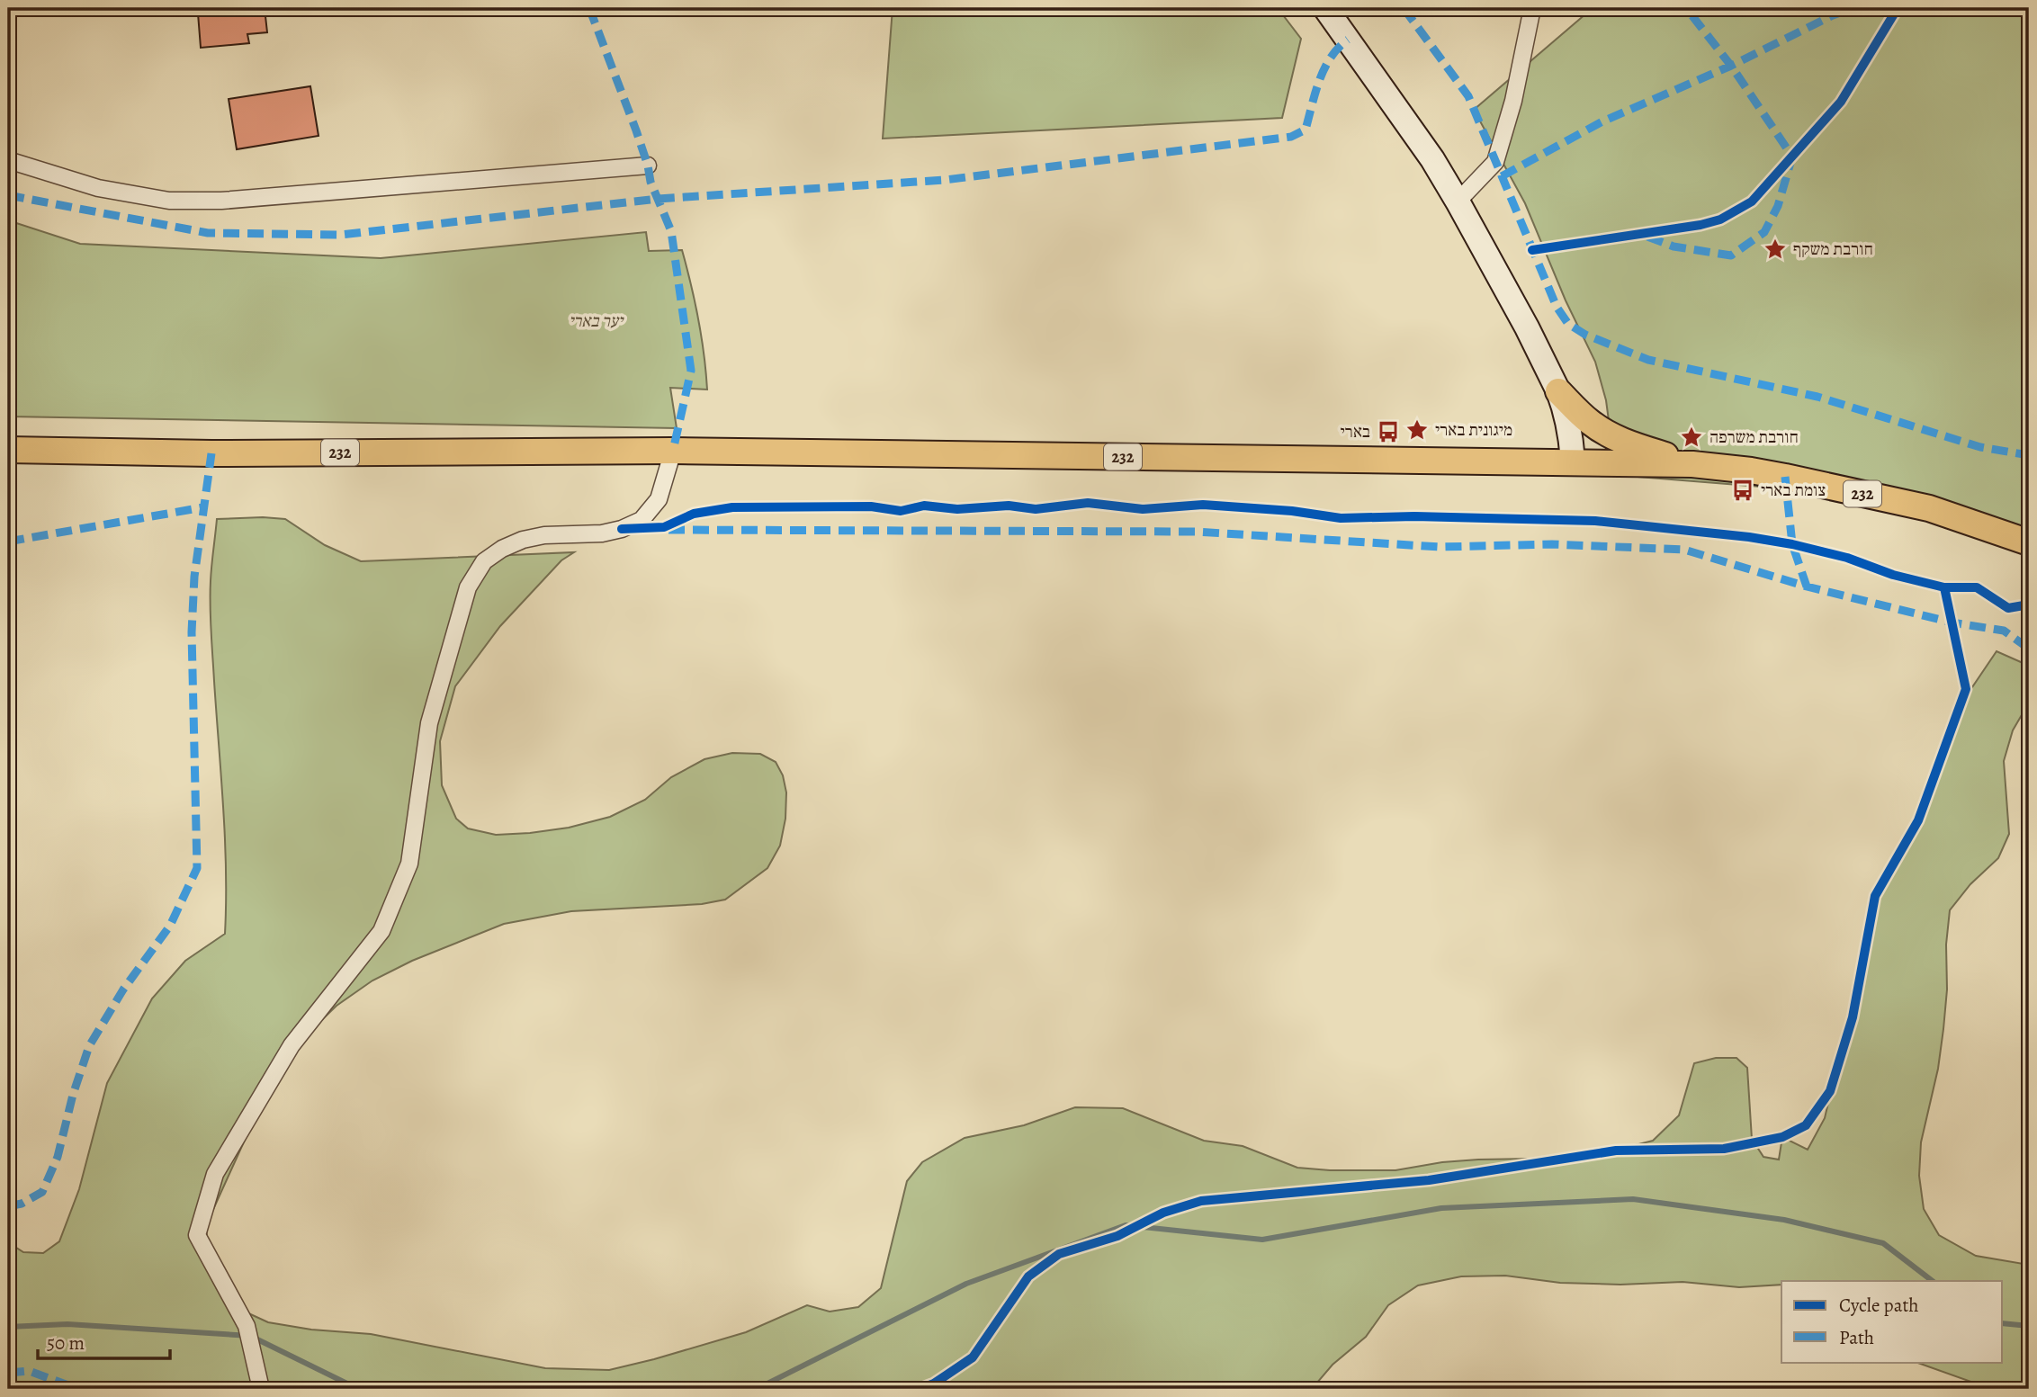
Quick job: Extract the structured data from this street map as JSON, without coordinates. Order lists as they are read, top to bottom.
{
  "streets": {
    "main road": ["232"]
  },
  "parks": ["יער בארי"],
  "places": {
    "place": ["חורבת משקף", "מיגונית בארי", "חורבת משרפה"],
    "bus stop": ["בארי", "צומת בארי"]
  },
  "legend": ["Cycle path", "Path"],
  "scale_bar": "50 m"
}
